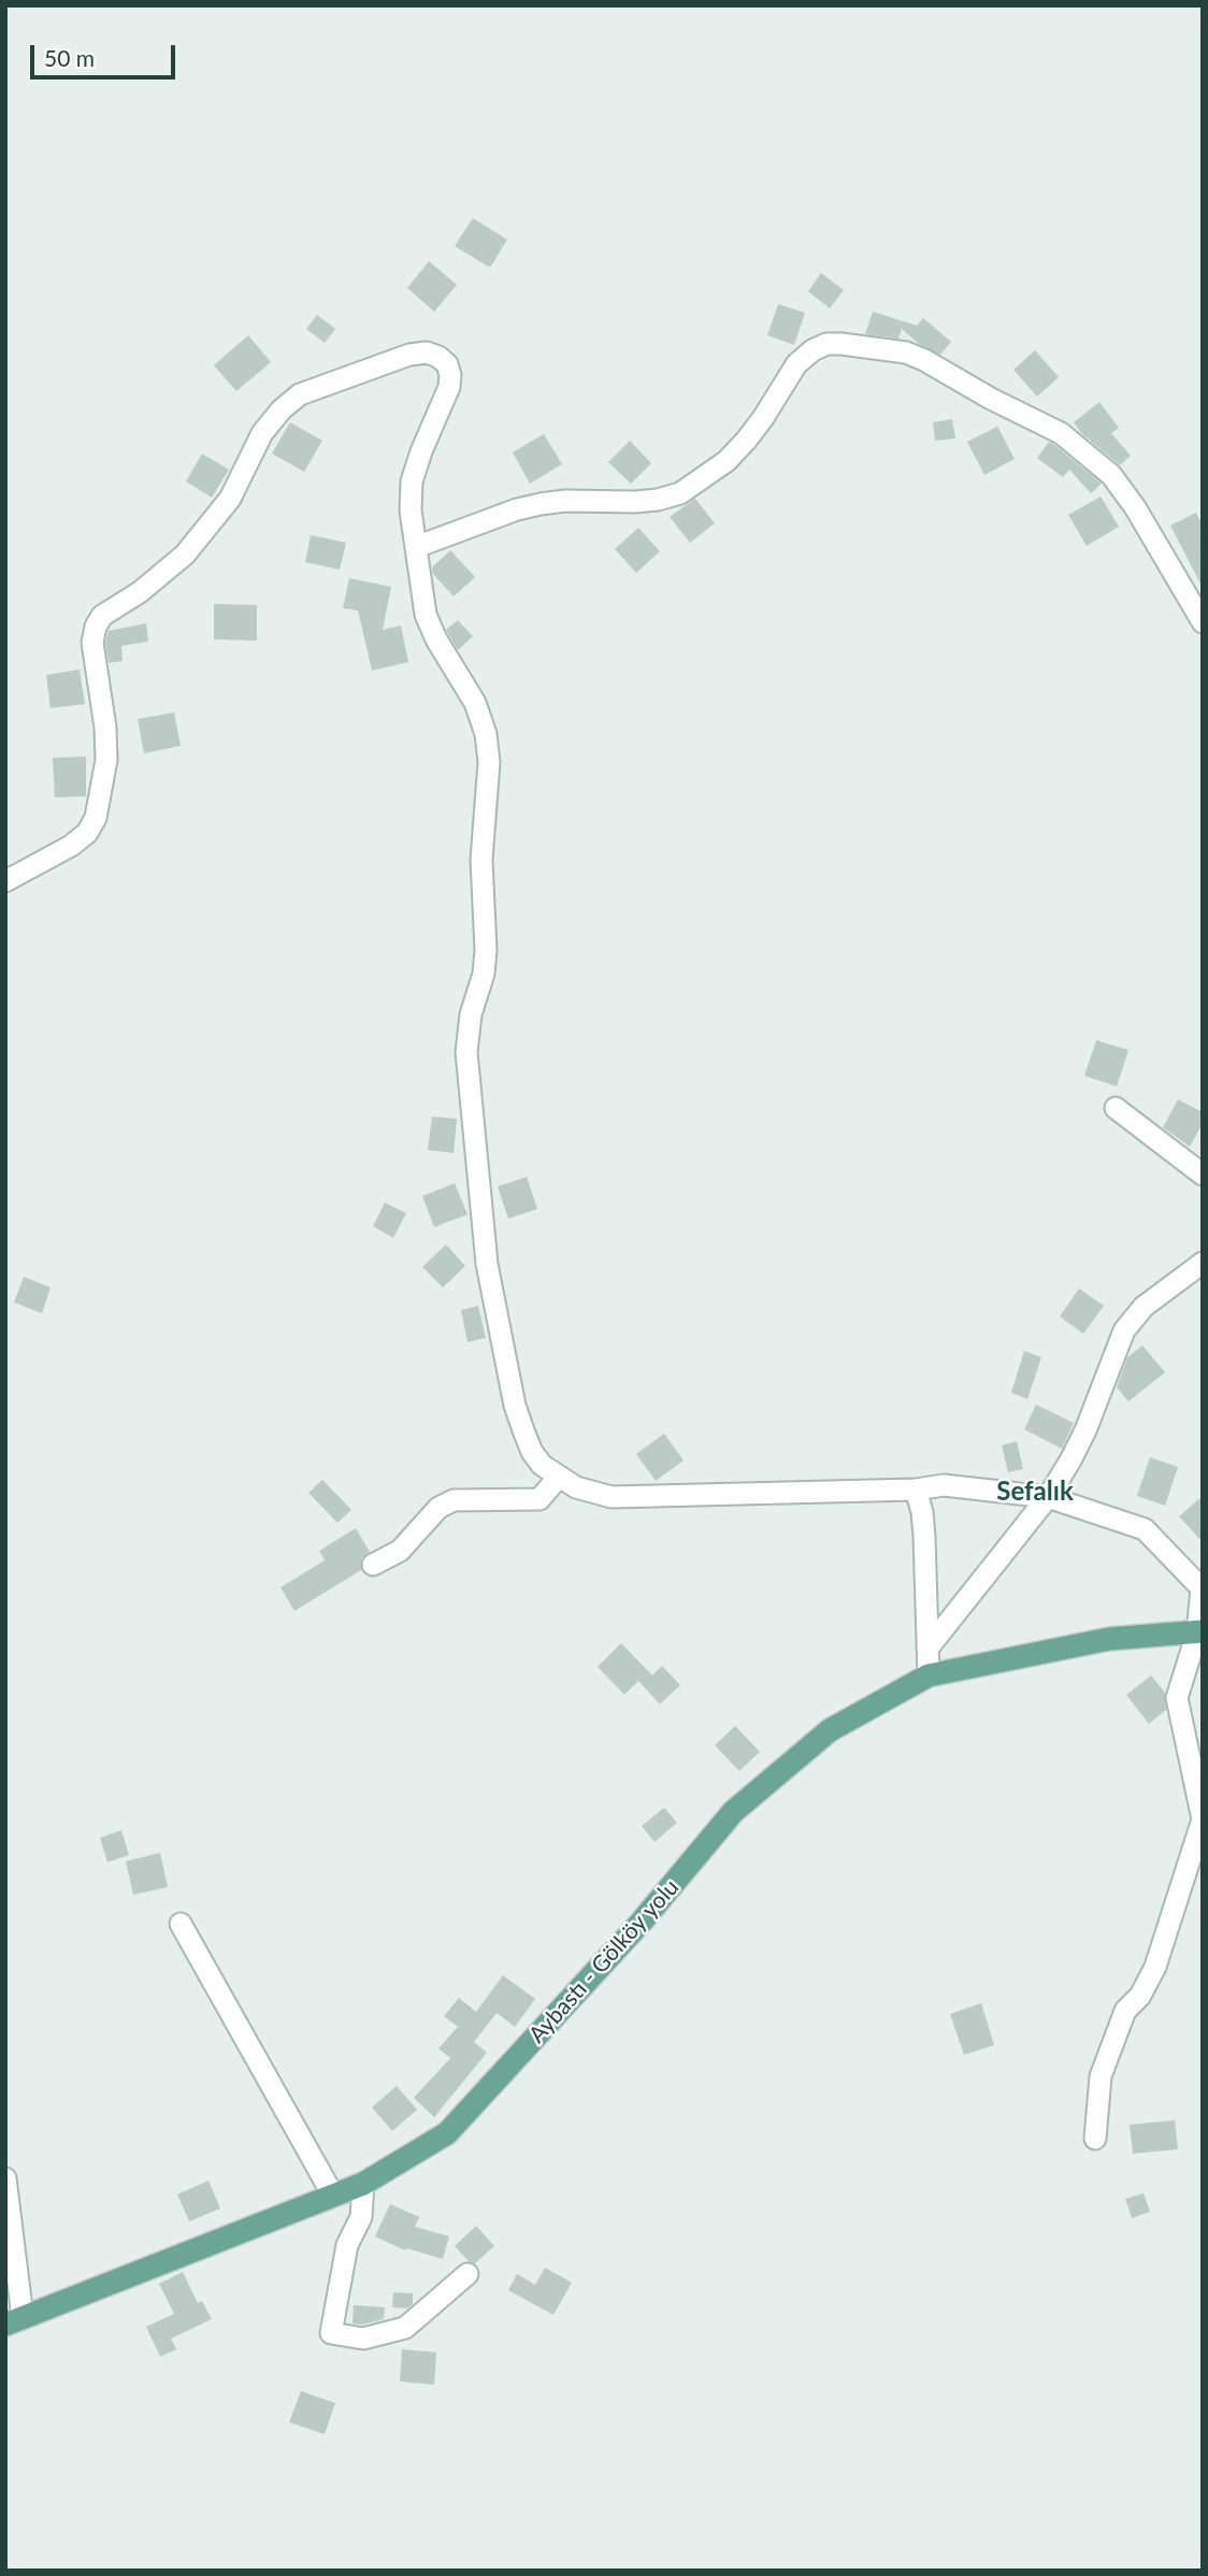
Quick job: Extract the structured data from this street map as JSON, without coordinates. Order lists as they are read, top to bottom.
{
  "streets": {
    "main road": ["Aybastı - Gölköy yolu"]
  },
  "districts": ["Sefalık"],
  "scale_bar": "50 m"
}
